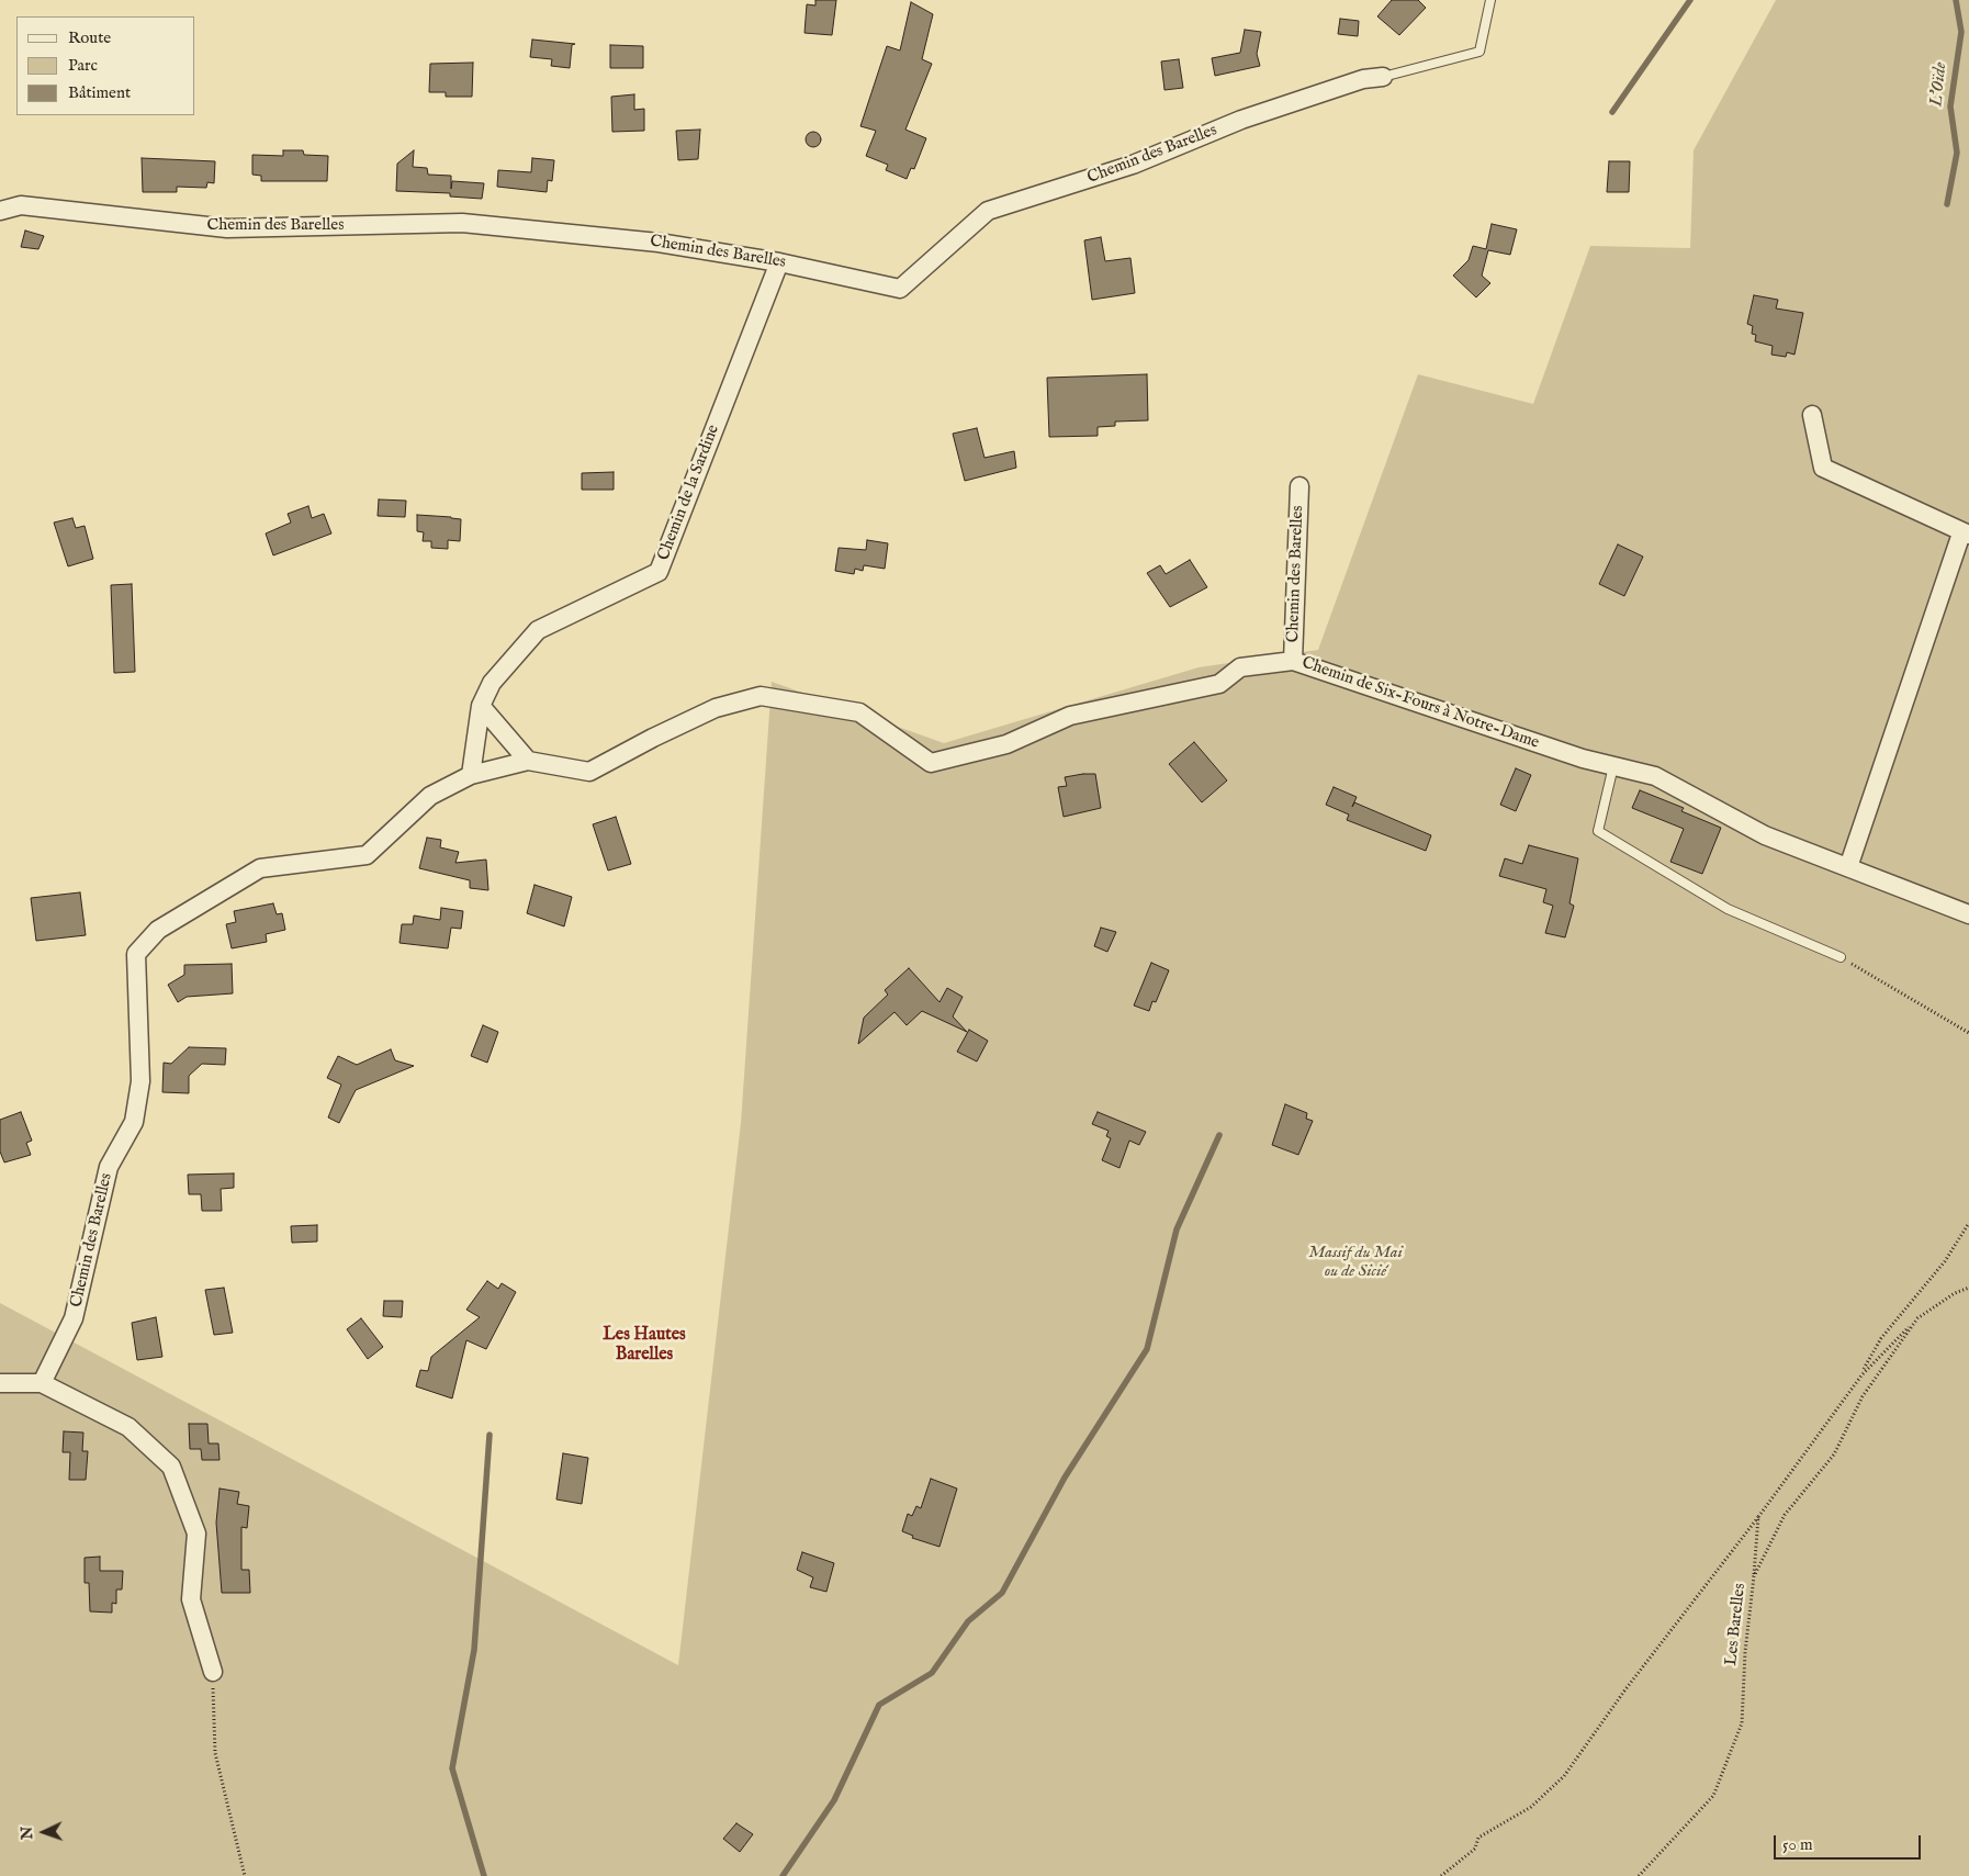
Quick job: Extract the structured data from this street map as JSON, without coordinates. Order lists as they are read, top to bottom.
{
  "streets": {
    "street": ["Chemin des Barelles", "Chemin de la Sardine", "Chemin de Six-Fours à Notre-Dame"],
    "path": ["Les Barelles"]
  },
  "crossings": [
    ["Chemin des Barelles", "Chemin de la Sardine"],
    ["Chemin des Barelles", "Chemin de Six-Fours à Notre-Dame"]
  ],
  "districts": ["Les Hautes Barelles"],
  "water": ["L'Oïde"],
  "parks": ["Massif du Mai ou de Sicié"],
  "legend": ["Route", "Parc", "Bâtiment"],
  "scale_bar": "50 m",
  "north": "left"
}
